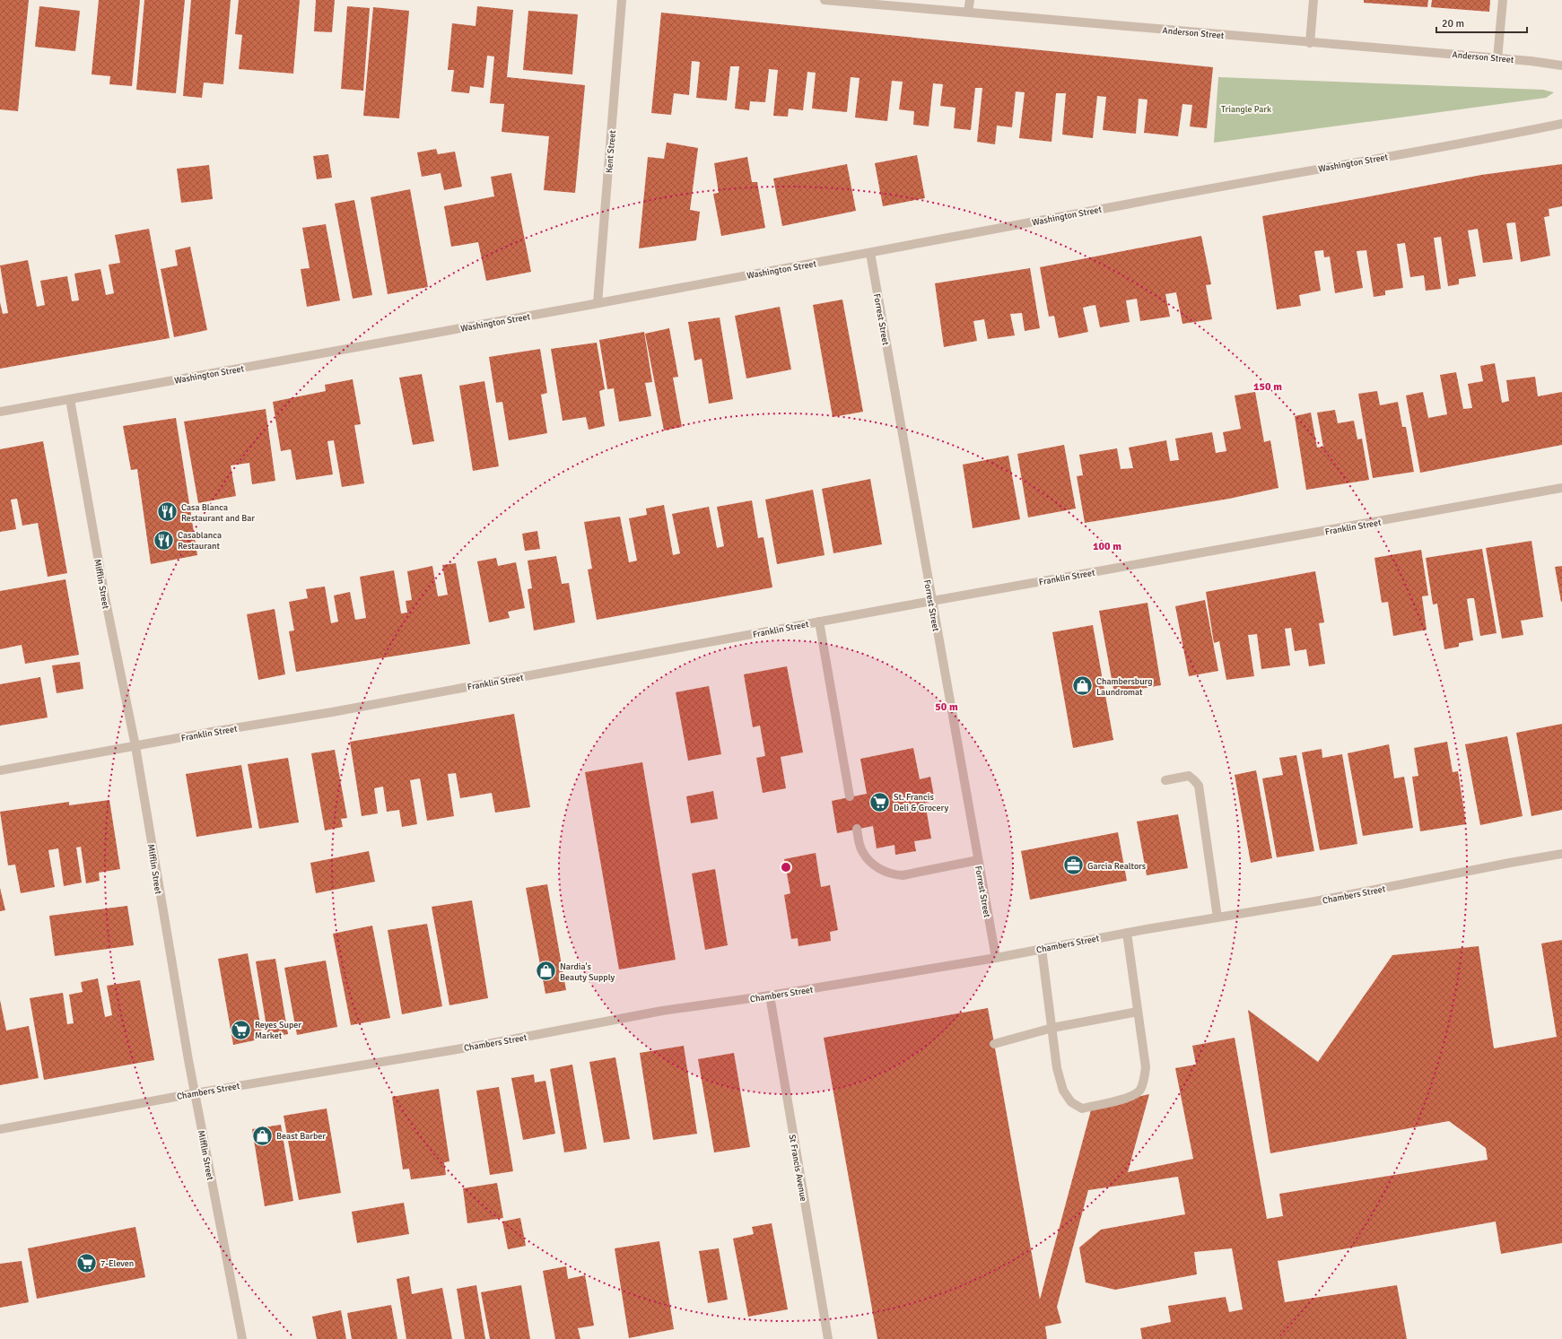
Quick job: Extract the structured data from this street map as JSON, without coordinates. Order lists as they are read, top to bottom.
{
  "streets": {
    "street": [
      "Anderson Street",
      "Kent Street",
      "Washington Street",
      "Forrest Street",
      "Franklin Street",
      "Mifflin Street",
      "Chambers Street",
      "St Francis Avenue"
    ]
  },
  "crossings": [
    ["Kent Street", "Washington Street"],
    ["Washington Street", "Forrest Street"],
    ["Washington Street", "Mifflin Street"],
    ["Forrest Street", "Franklin Street"],
    ["Forrest Street", "Chambers Street"],
    ["Franklin Street", "Mifflin Street"],
    ["Mifflin Street", "Chambers Street"],
    ["Chambers Street", "St Francis Avenue"]
  ],
  "parks": ["Triangle Park"],
  "places": {
    "restaurant": ["Casa Blanca Restaurant and Bar", "Casablanca Restaurant"],
    "shop": ["Chambersburg Laundromat", "Nardia's Beauty Supply", "Beast Barber"],
    "supermarket": ["St. Francis Deli & Grocery", "Reyes Super Market", "7-Eleven"],
    "office": ["Garcia Realtors"]
  },
  "scale_bar": "20 m",
  "rings": ["150 m", "100 m", "50 m"]
}
